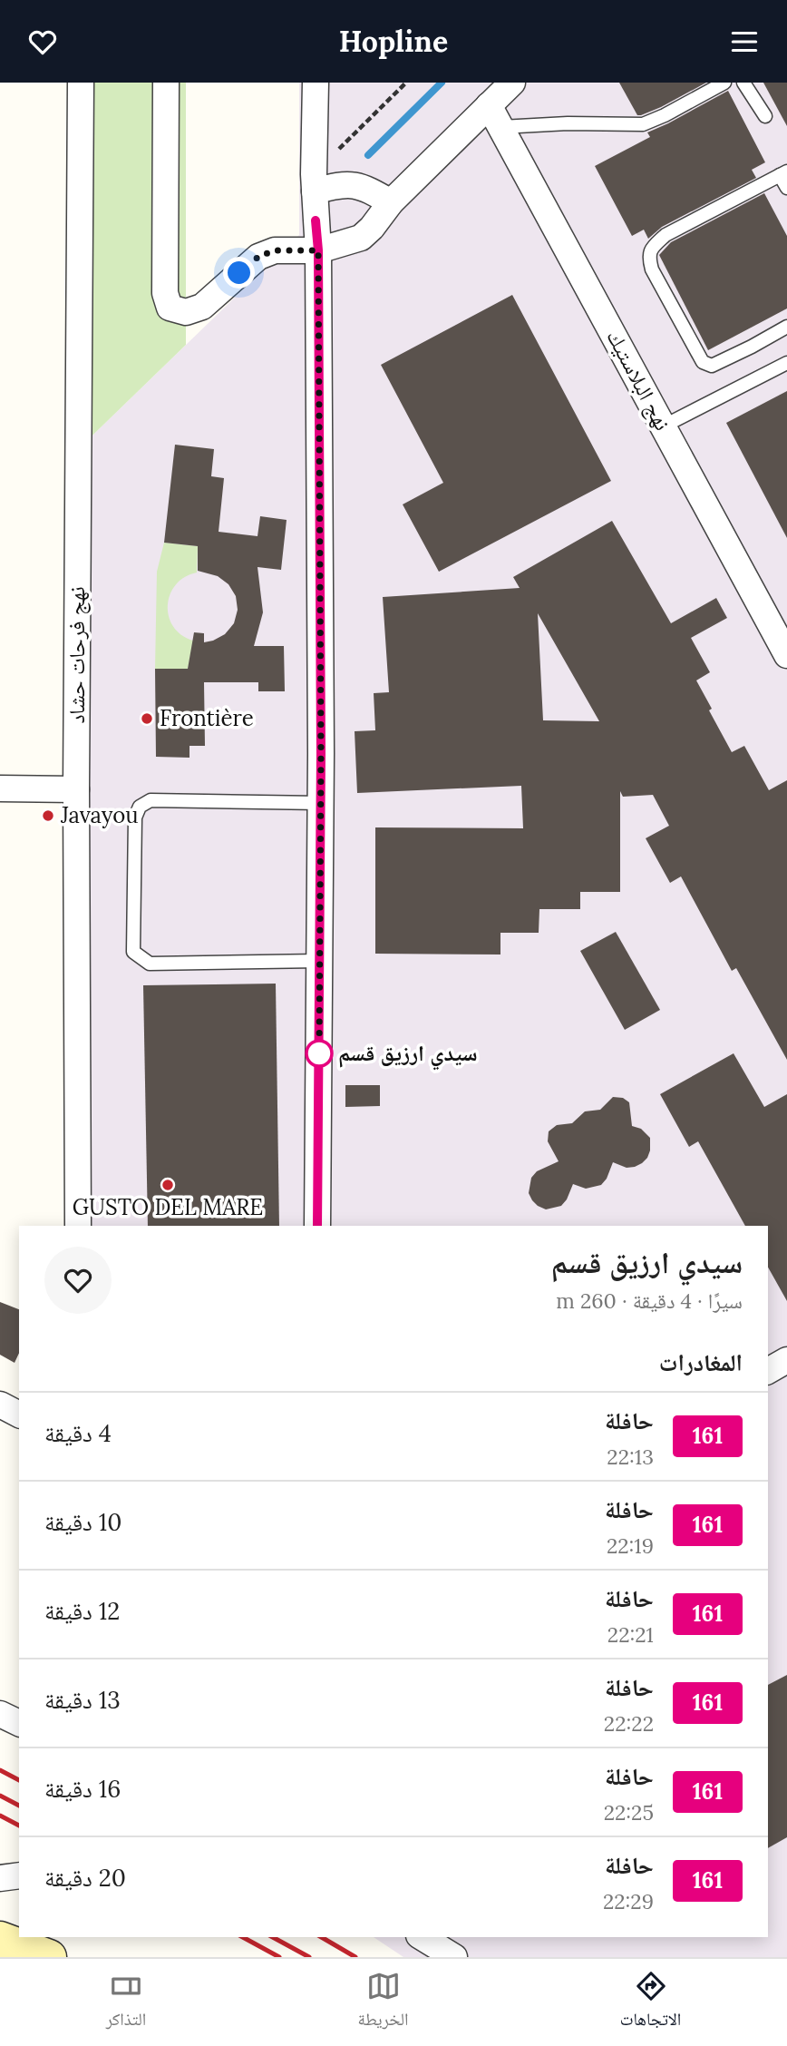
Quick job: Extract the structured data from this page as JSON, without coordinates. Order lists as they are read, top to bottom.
{
  "streets": {
    "street": ["نهج البلاستيك", "نهج فرحات حشاد"]
  },
  "places": [
    "Frontière",
    "Javayou",
    "سيدي ارزيق قسم",
    "GUSTO DEL MARE"
  ],
  "lines": ["bus line 161"],
  "page": {
    "header": "Hopline",
    "heading": [
      ["سيدي ارزيق قسم", "سيرًا · 4 دقيقة · 260 m"],
      "المغادرات"
    ],
    "list": [
      {
        "mark": "161",
        "name": "حافلة",
        "note": "22:13",
        "value": "4 دقيقة"
      },
      {
        "mark": "161",
        "name": "حافلة",
        "note": "22:19",
        "value": "10 دقيقة"
      },
      {
        "mark": "161",
        "name": "حافلة",
        "note": "22:21",
        "value": "12 دقيقة"
      },
      {
        "mark": "161",
        "name": "حافلة",
        "note": "22:22",
        "value": "13 دقيقة"
      },
      {
        "mark": "161",
        "name": "حافلة",
        "note": "22:25",
        "value": "16 دقيقة"
      },
      {
        "mark": "161",
        "name": "حافلة",
        "note": "22:29",
        "value": "20 دقيقة"
      }
    ],
    "tabs": ["الاتجاهات", "الخريطة", "التذاكر"]
  }
}
